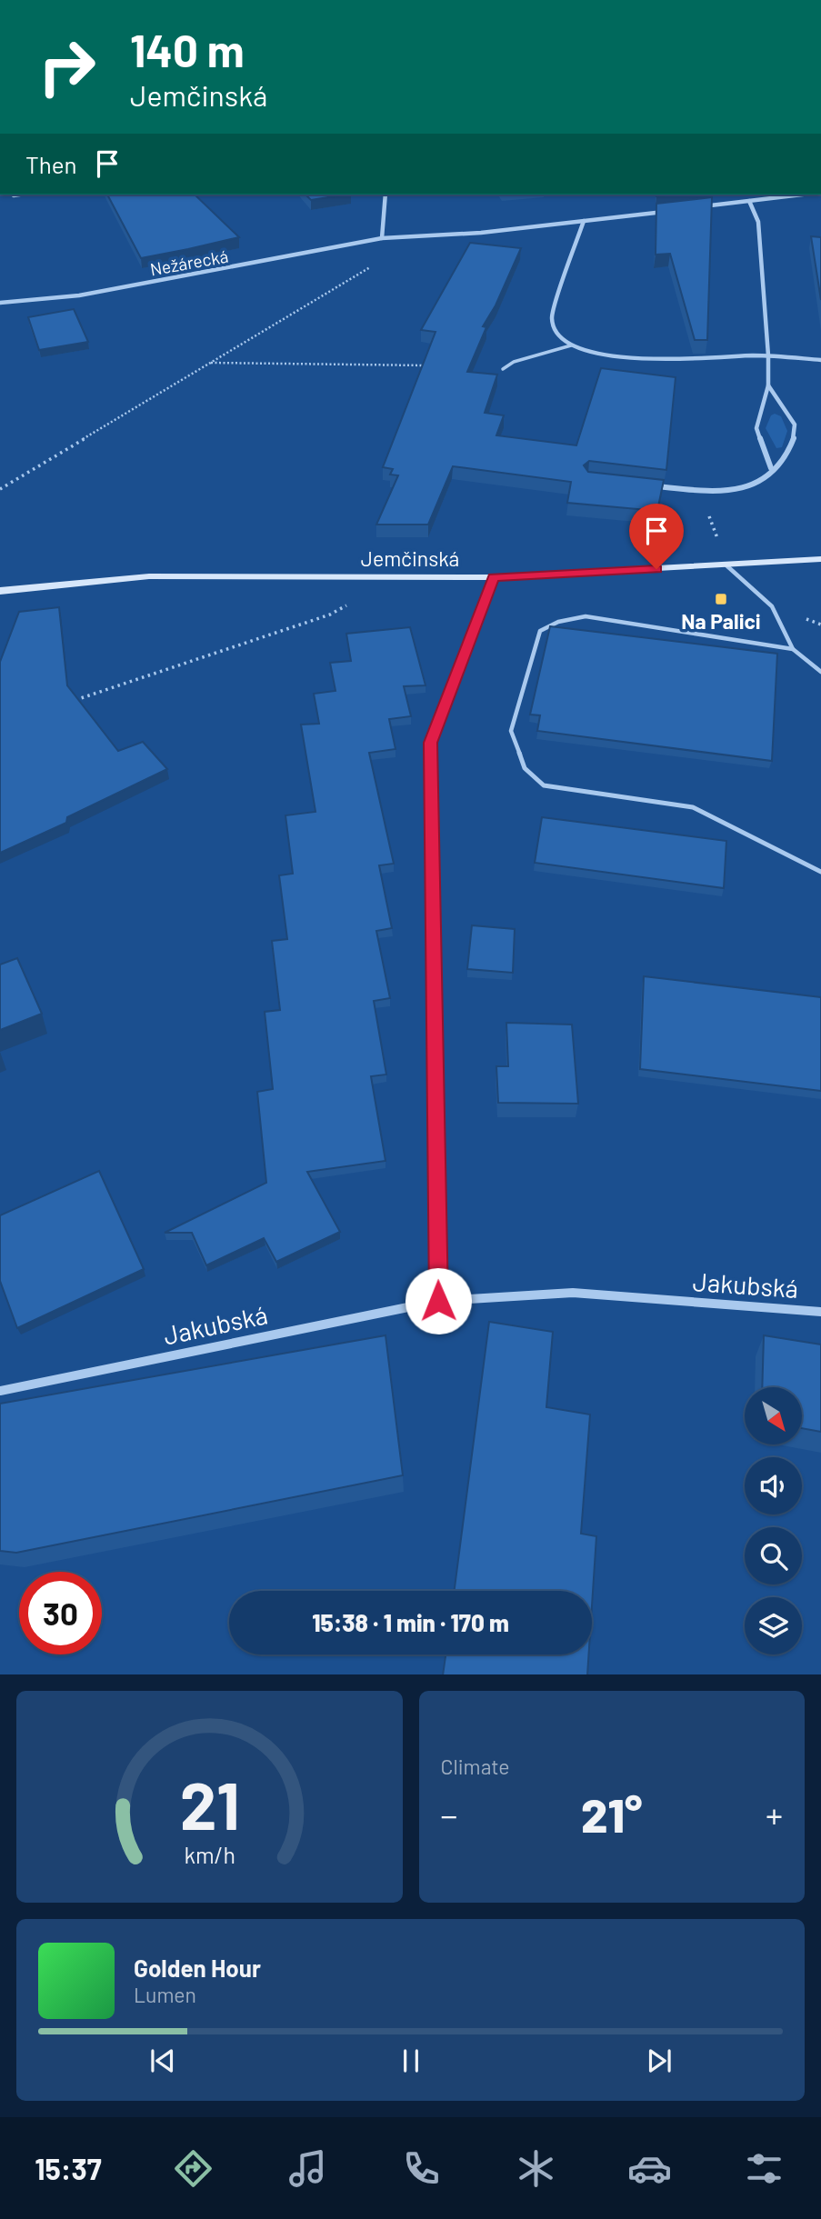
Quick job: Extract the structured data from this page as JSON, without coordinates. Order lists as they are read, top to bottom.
{
  "streets": {
    "street": ["Nežárecká", "Jemčinská", "Jakubská"]
  },
  "places": {
    "transit": ["Na Palici"]
  },
  "north": "bottom right",
  "page": {
    "turn": ["140 m", "Jemčinská"],
    "then": "Then",
    "limit": "30",
    "trip": "15:38 · 1 min · 170 m",
    "tile": "Climate",
    "heat": ["−", "21°", "+"],
    "song": ["Golden Hour", "Lumen"],
    "tabs": "15:37",
    "gauge": ["21", "km/h"]
  }
}
